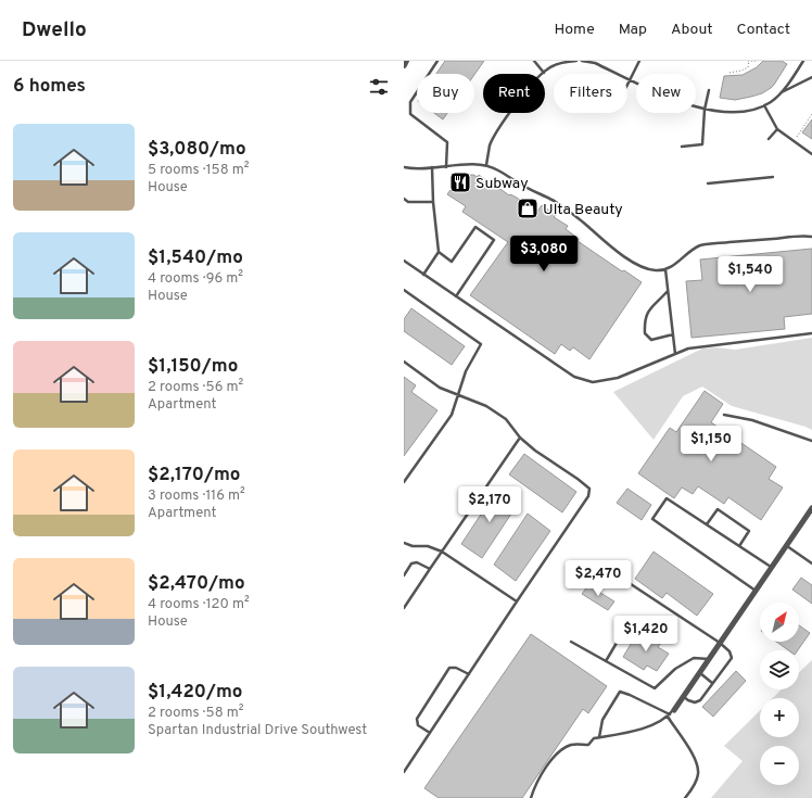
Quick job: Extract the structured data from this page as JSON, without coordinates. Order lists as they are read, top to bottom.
{
  "places": {
    "restaurant": ["Subway"],
    "shop": ["Ulta Beauty"]
  },
  "north": "top right",
  "page": {
    "header": "Dwello",
    "nav": [
      "Home",
      "Map",
      "About",
      "Contact"
    ],
    "heading": "6 homes",
    "chip": [
      "Buy",
      "Rent",
      "Filters",
      "New"
    ],
    "list": [
      {
        "name": "$3,080/mo",
        "note": "5 rooms · 158 m² · House"
      },
      {
        "name": "$1,540/mo",
        "note": "4 rooms · 96 m² · House"
      },
      {
        "name": "$1,150/mo",
        "note": "2 rooms · 56 m² · Apartment"
      },
      {
        "name": "$2,170/mo",
        "note": "3 rooms · 116 m² · Apartment"
      },
      {
        "name": "$2,470/mo",
        "note": "4 rooms · 120 m² · House"
      },
      {
        "name": "$1,420/mo",
        "note": "2 rooms · 58 m² · Spartan Industrial Drive Southwest"
      }
    ],
    "price": [
      "$3,080",
      "$1,540",
      "$1,150",
      "$2,170",
      "$2,470",
      "$1,420"
    ],
    "map_buttons": ["+", "−"]
  }
}
